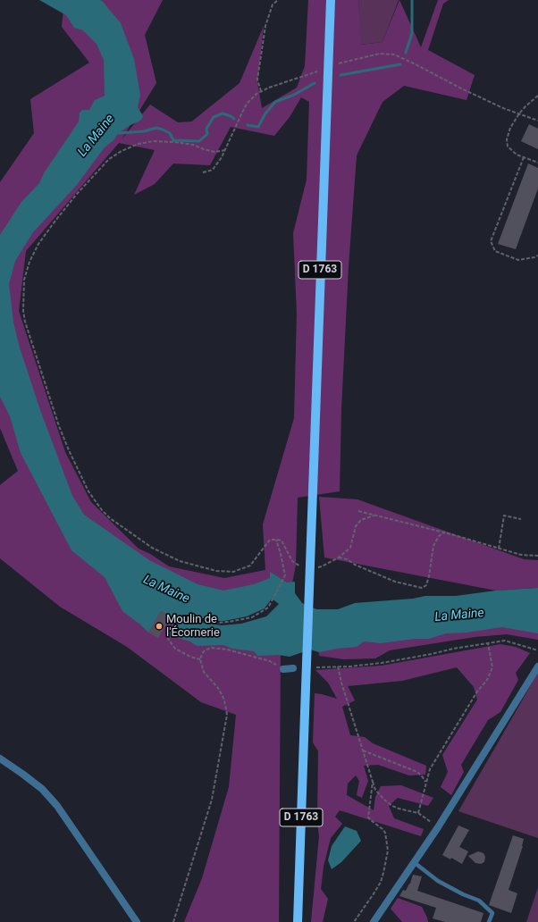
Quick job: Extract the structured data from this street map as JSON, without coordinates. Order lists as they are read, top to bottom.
{
  "streets": {
    "main road": ["D 1763"]
  },
  "water": ["La Maine"],
  "places": ["Moulin de l'Écornerie"]
}
